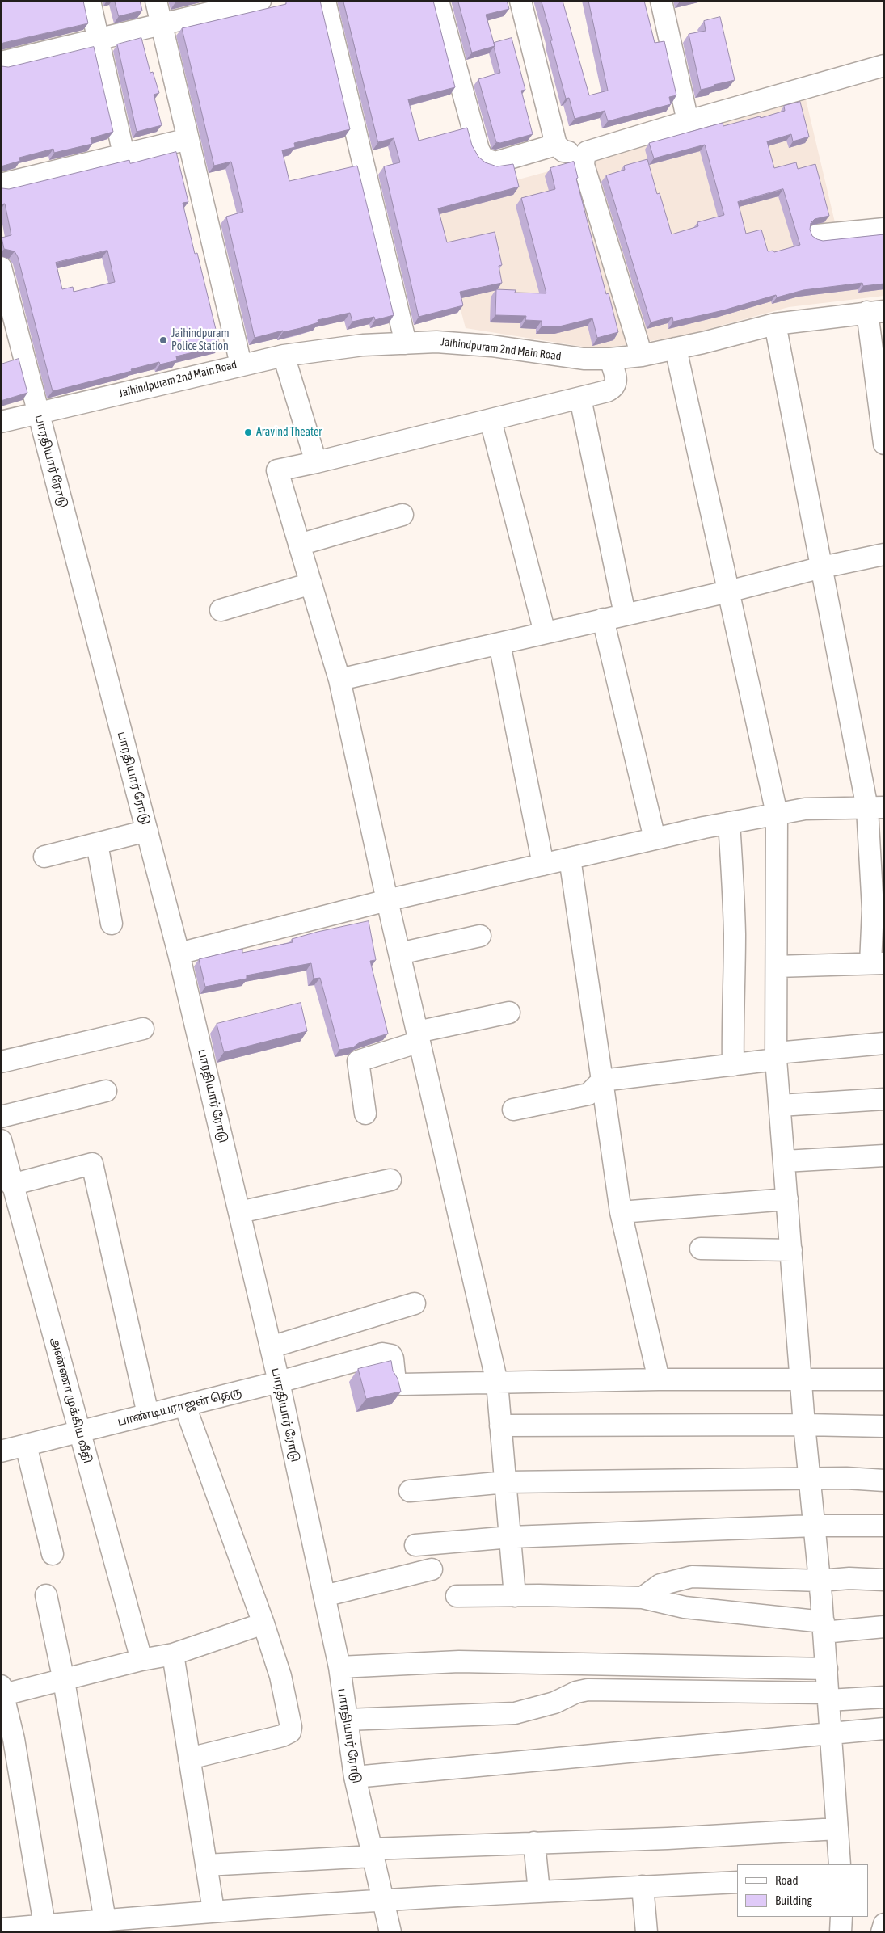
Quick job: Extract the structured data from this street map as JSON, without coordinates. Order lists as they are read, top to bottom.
{
  "streets": {
    "street": [
      "Jaihindpuram 2nd Main Road",
      "பாரதியார் ரோடு",
      "அண்ணா முக்கிய வீதி",
      "பாண்டியராஜன் தெரு"
    ]
  },
  "crossings": [
    ["Jaihindpuram 2nd Main Road", "பாரதியார் ரோடு"],
    ["பாரதியார் ரோடு", "பாண்டியராஜன் தெரு"],
    ["அண்ணா முக்கிய வீதி", "பாண்டியராஜன் தெரு"]
  ],
  "places": ["Jaihindpuram Police Station", "Aravind Theater"],
  "legend": ["Road", "Building"]
}
